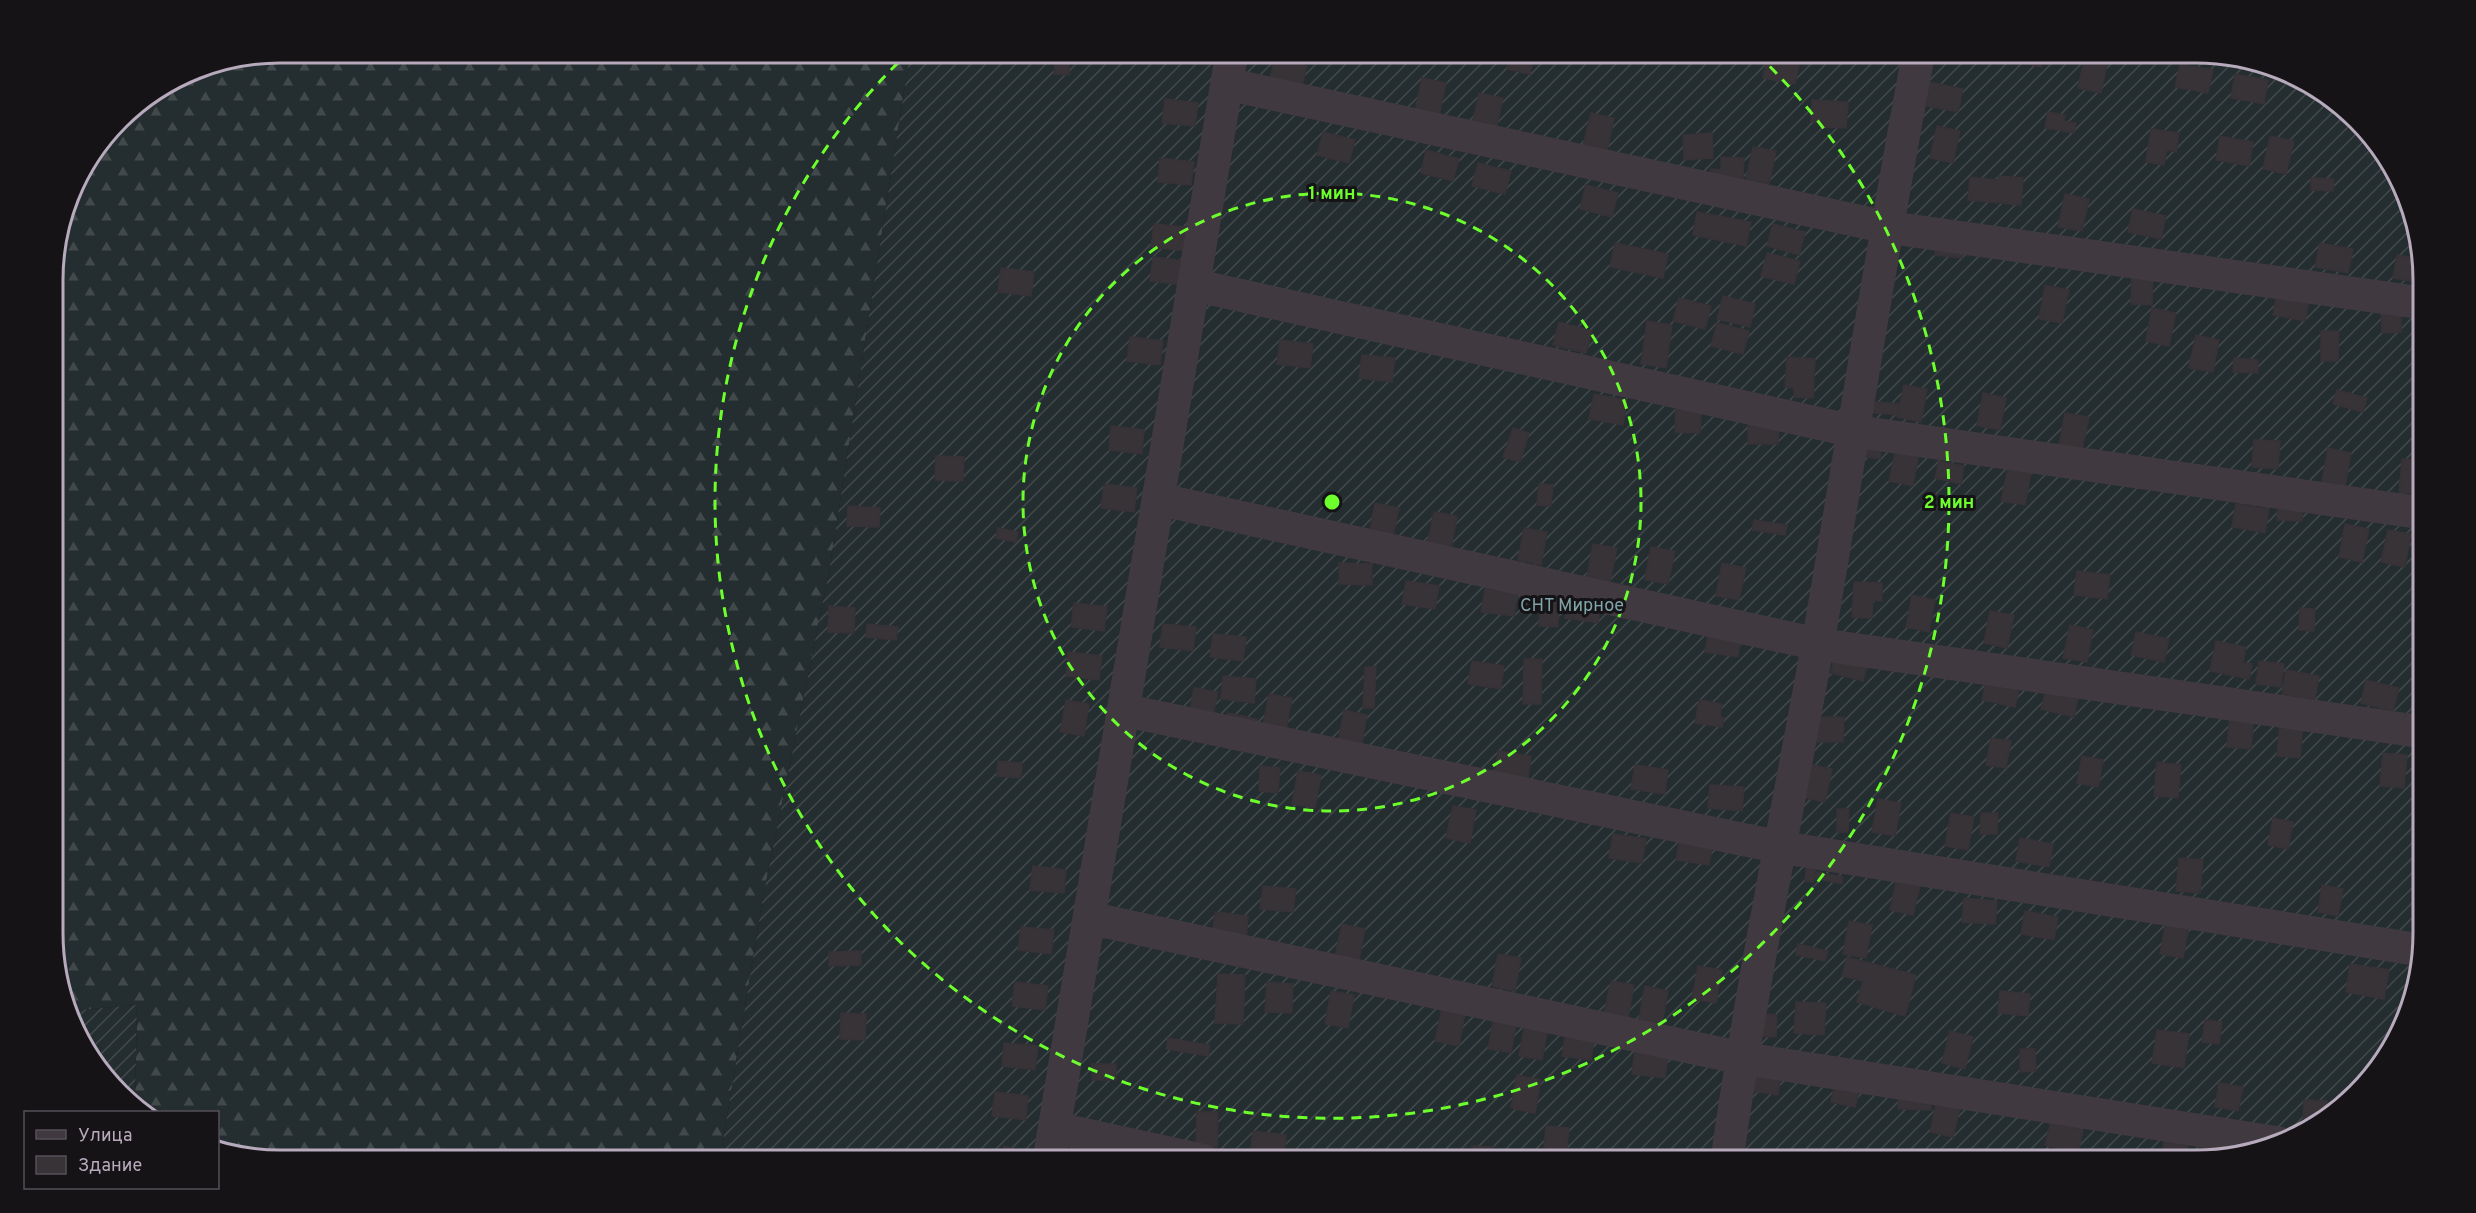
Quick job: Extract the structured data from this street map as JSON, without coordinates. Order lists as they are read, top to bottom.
{
  "parks": ["СНТ Мирное"],
  "legend": ["Улица", "Здание"],
  "rings": ["1 мин", "2 мин"]
}
